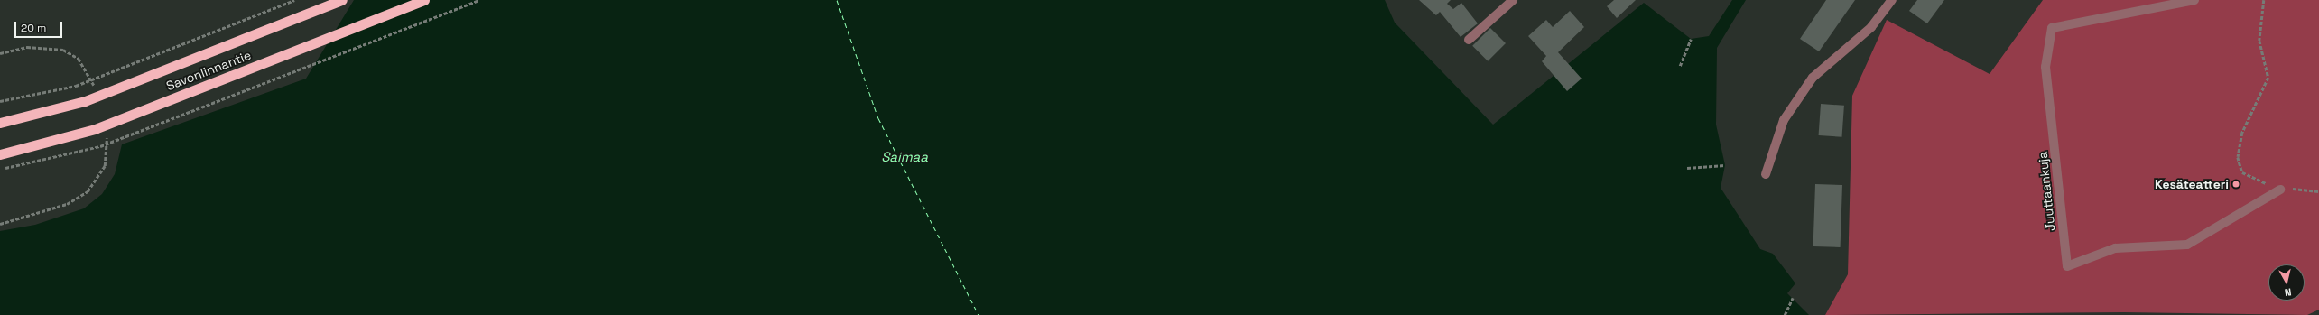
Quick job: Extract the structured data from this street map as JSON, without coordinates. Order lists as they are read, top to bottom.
{
  "streets": {
    "highway": ["Savonlinnantie"],
    "street": ["Juuttaankuja"]
  },
  "water": ["Saimaa"],
  "places": ["Kesäteatteri"],
  "scale_bar": "20 m",
  "north": "bottom"
}
